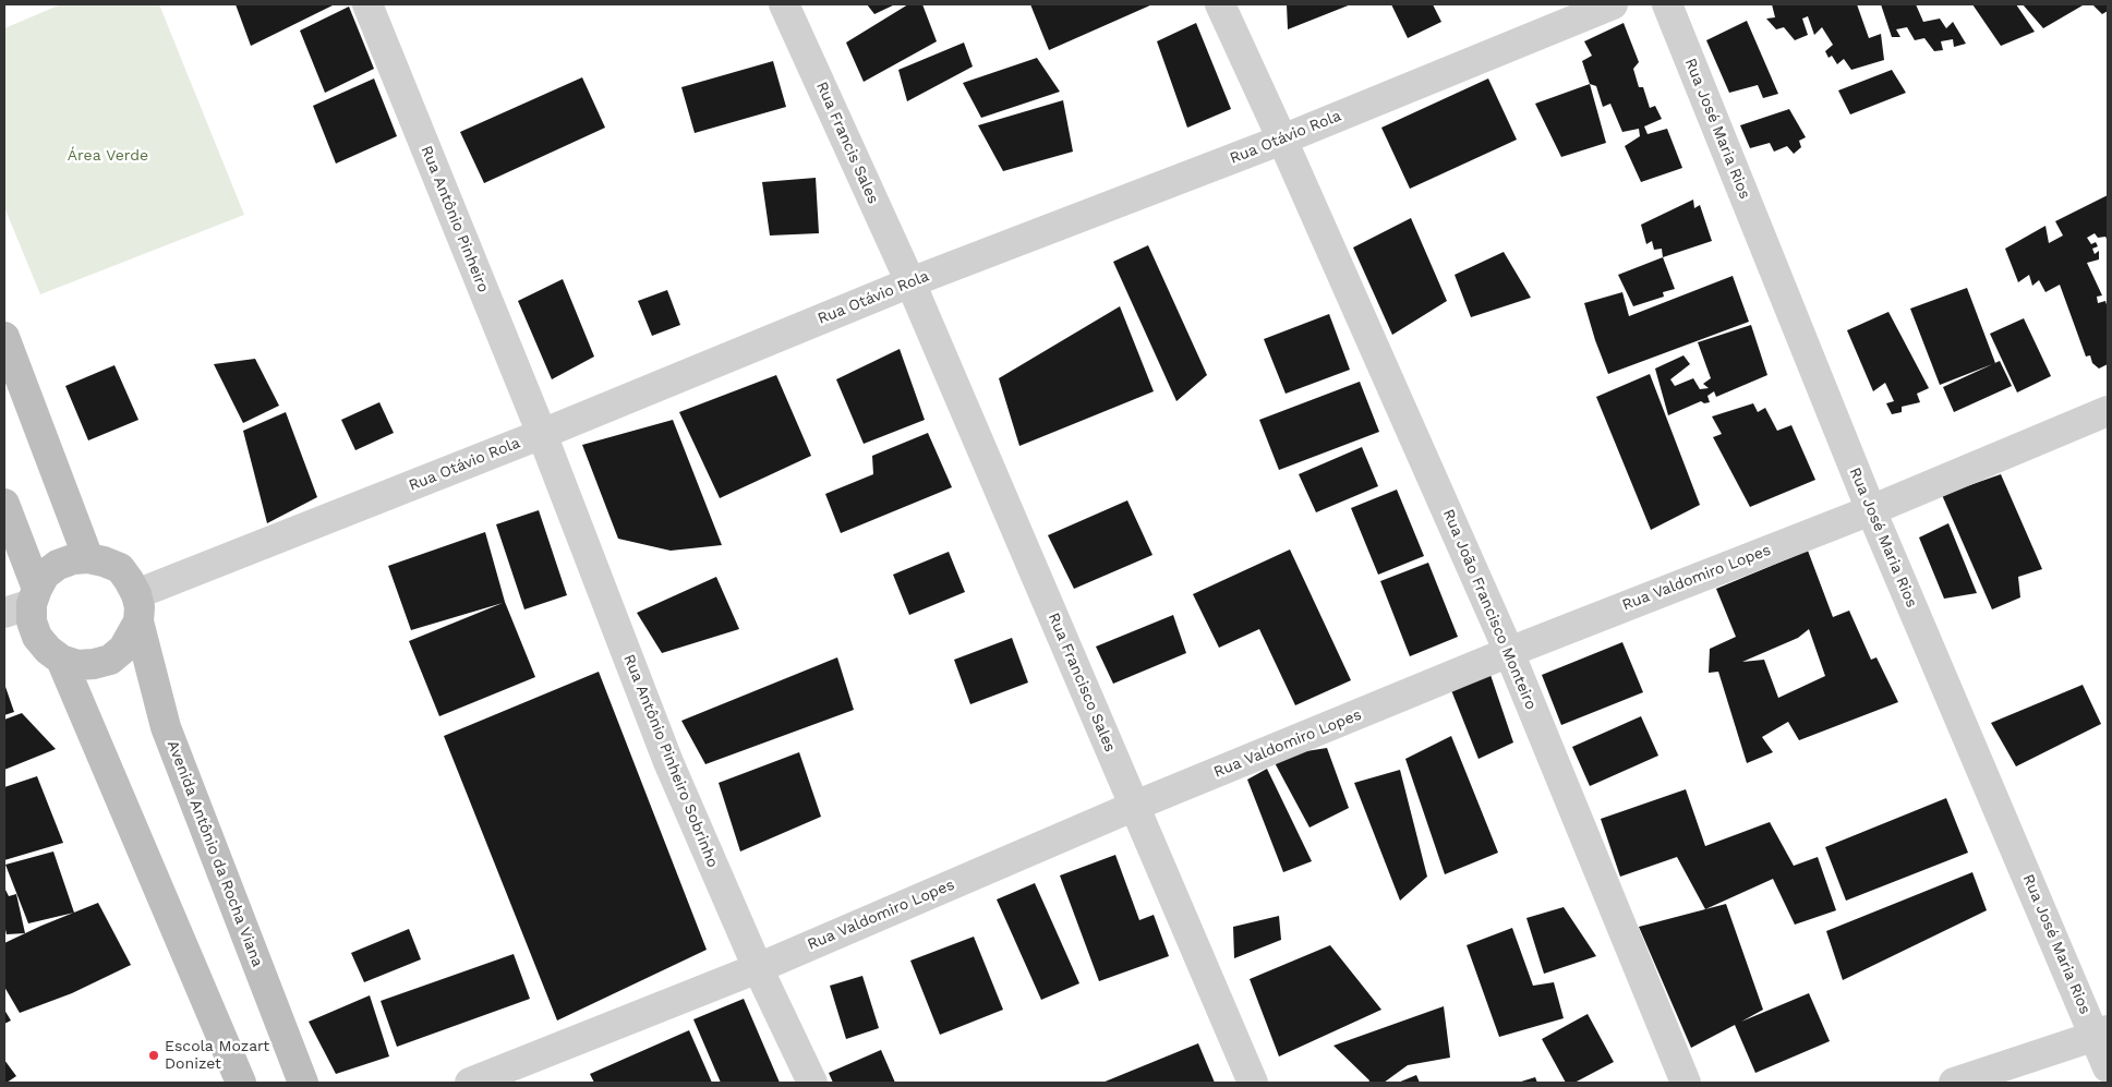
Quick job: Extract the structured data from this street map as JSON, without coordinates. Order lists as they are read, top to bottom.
{
  "streets": {
    "main road": ["Avenida Antônio da Rocha Viana"],
    "street": [
      "Rua José Maria Rios",
      "Rua Otávio Rola",
      "Rua Francis Sales",
      "Rua Antônio Pinheiro",
      "Rua Valdomiro Lopes",
      "Rua João Francisco Monteiro",
      "Rua Francisco Sales",
      "Rua Antônio Pinheiro Sobrinho"
    ]
  },
  "crossings": [
    ["Rua José Maria Rios", "Rua Valdomiro Lopes"],
    ["Rua Otávio Rola", "Rua Francis Sales"],
    ["Rua Otávio Rola", "Rua Antônio Pinheiro"],
    ["Rua Otávio Rola", "Rua João Francisco Monteiro"],
    ["Rua Otávio Rola", "Rua Francisco Sales"],
    ["Rua Otávio Rola", "Rua Antônio Pinheiro Sobrinho"],
    ["Rua Otávio Rola", "Avenida Antônio da Rocha Viana"],
    ["Rua Francis Sales", "Rua Francisco Sales"],
    ["Rua Antônio Pinheiro", "Rua Antônio Pinheiro Sobrinho"],
    ["Rua Valdomiro Lopes", "Rua João Francisco Monteiro"],
    ["Rua Valdomiro Lopes", "Rua Francisco Sales"],
    ["Rua Valdomiro Lopes", "Rua Antônio Pinheiro Sobrinho"]
  ],
  "parks": ["Área Verde"],
  "places": ["Escola Mozart Donizet"]
}
